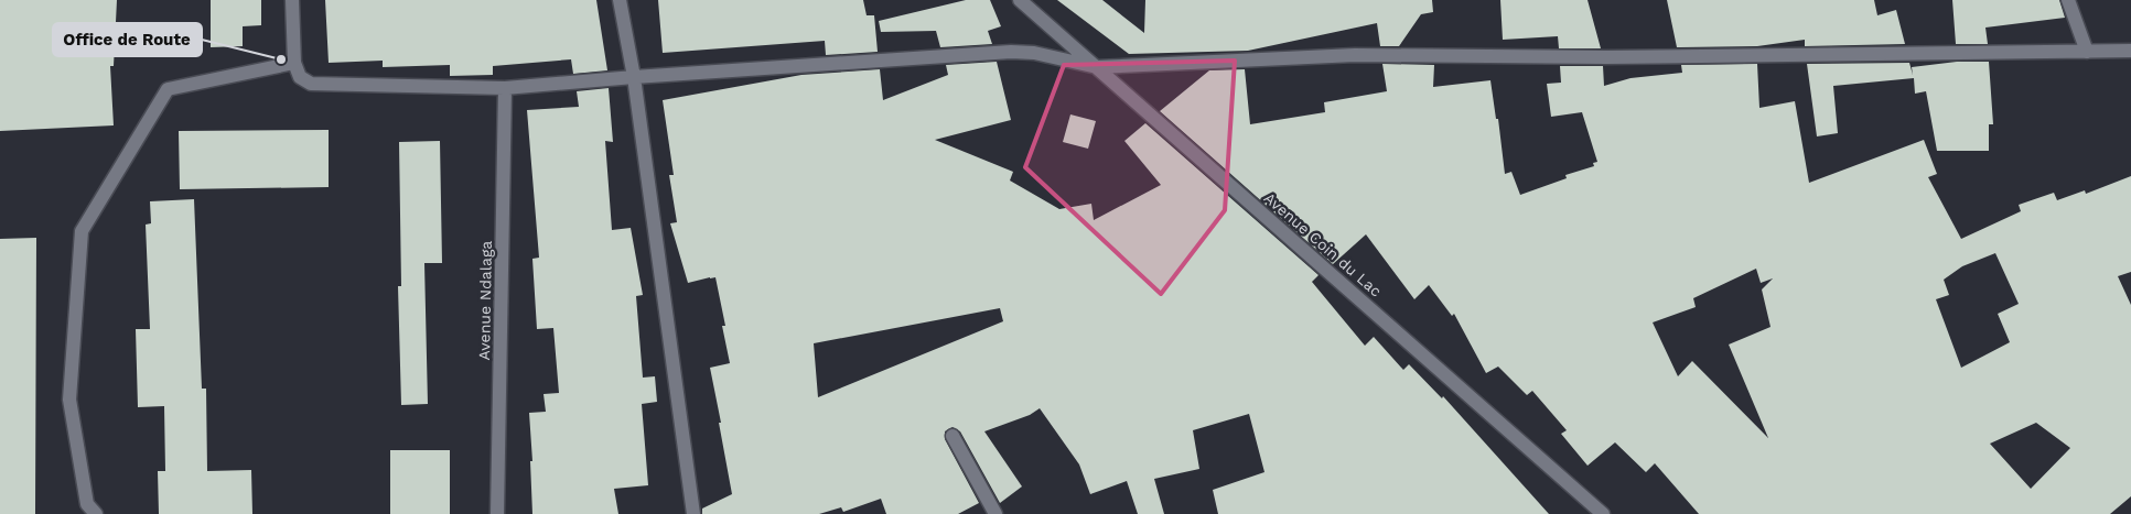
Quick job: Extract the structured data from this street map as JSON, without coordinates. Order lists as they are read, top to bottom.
{
  "streets": {
    "street": ["Avenue Coin du Lac", "Avenue Ndalaga"]
  },
  "places": ["Office de Route"]
}
